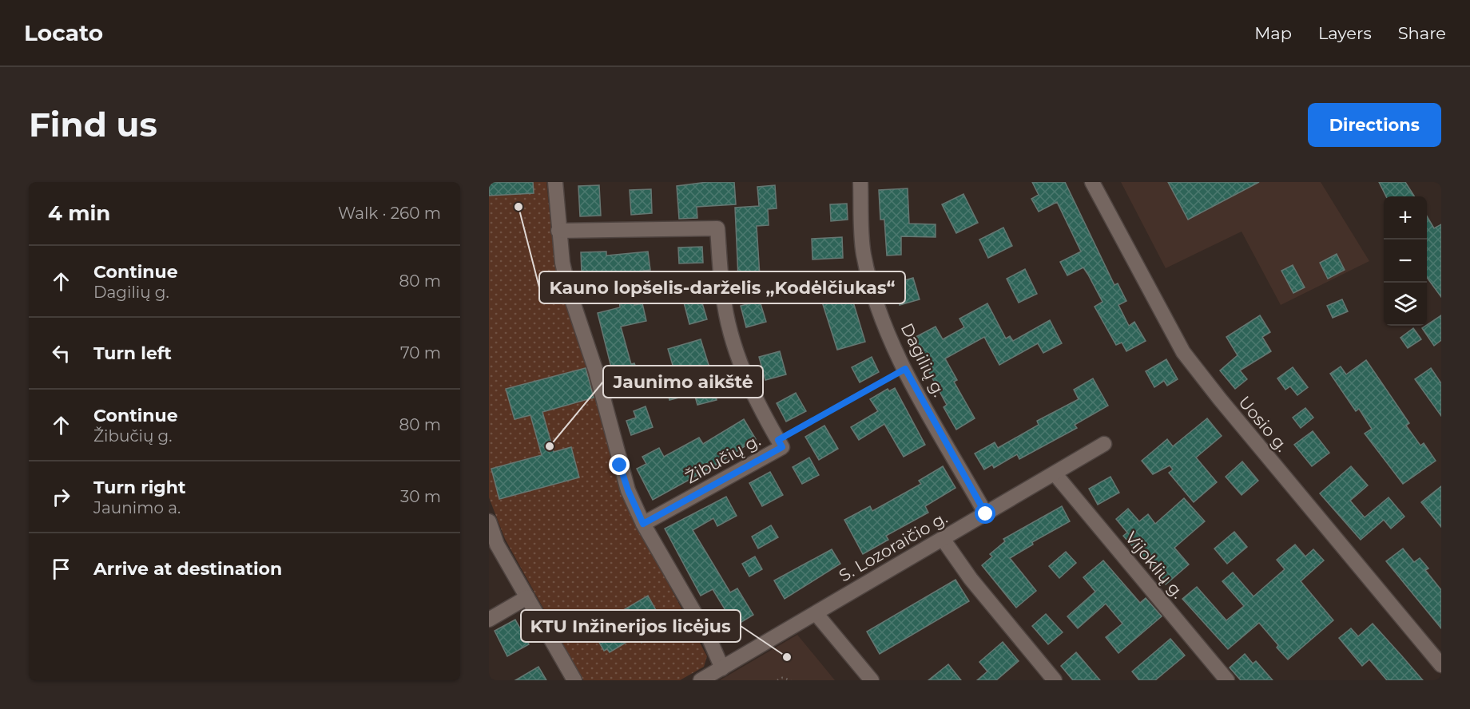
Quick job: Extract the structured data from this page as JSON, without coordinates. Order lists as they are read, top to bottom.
{
  "streets": {
    "street": [
      "Dagilių g.",
      "Uosio g.",
      "Žibučių g.",
      "S. Lozoraičio g.",
      "Vijoklių g."
    ]
  },
  "crossings": [
    ["Dagilių g.", "S. Lozoraičio g."],
    ["S. Lozoraičio g.", "Vijoklių g."]
  ],
  "places": ["Kauno lopšelis-darželis „Kodėlčiukas“", "Jaunimo aikštė", "KTU Inžinerijos licėjus"],
  "page": {
    "header": "Locato",
    "nav": ["Map", "Layers", "Share"],
    "buttons": "Directions",
    "title": "Find us",
    "heading": ["4 min", "Walk · 260 m"],
    "map_buttons": ["+", "−"],
    "list": [
      ["Continue", "Dagilių g.", "80 m"],
      ["Turn left", "70 m"],
      ["Continue", "Žibučių g.", "80 m"],
      ["Turn right", "Jaunimo a.", "30 m"],
      "Arrive at destination"
    ]
  }
}
